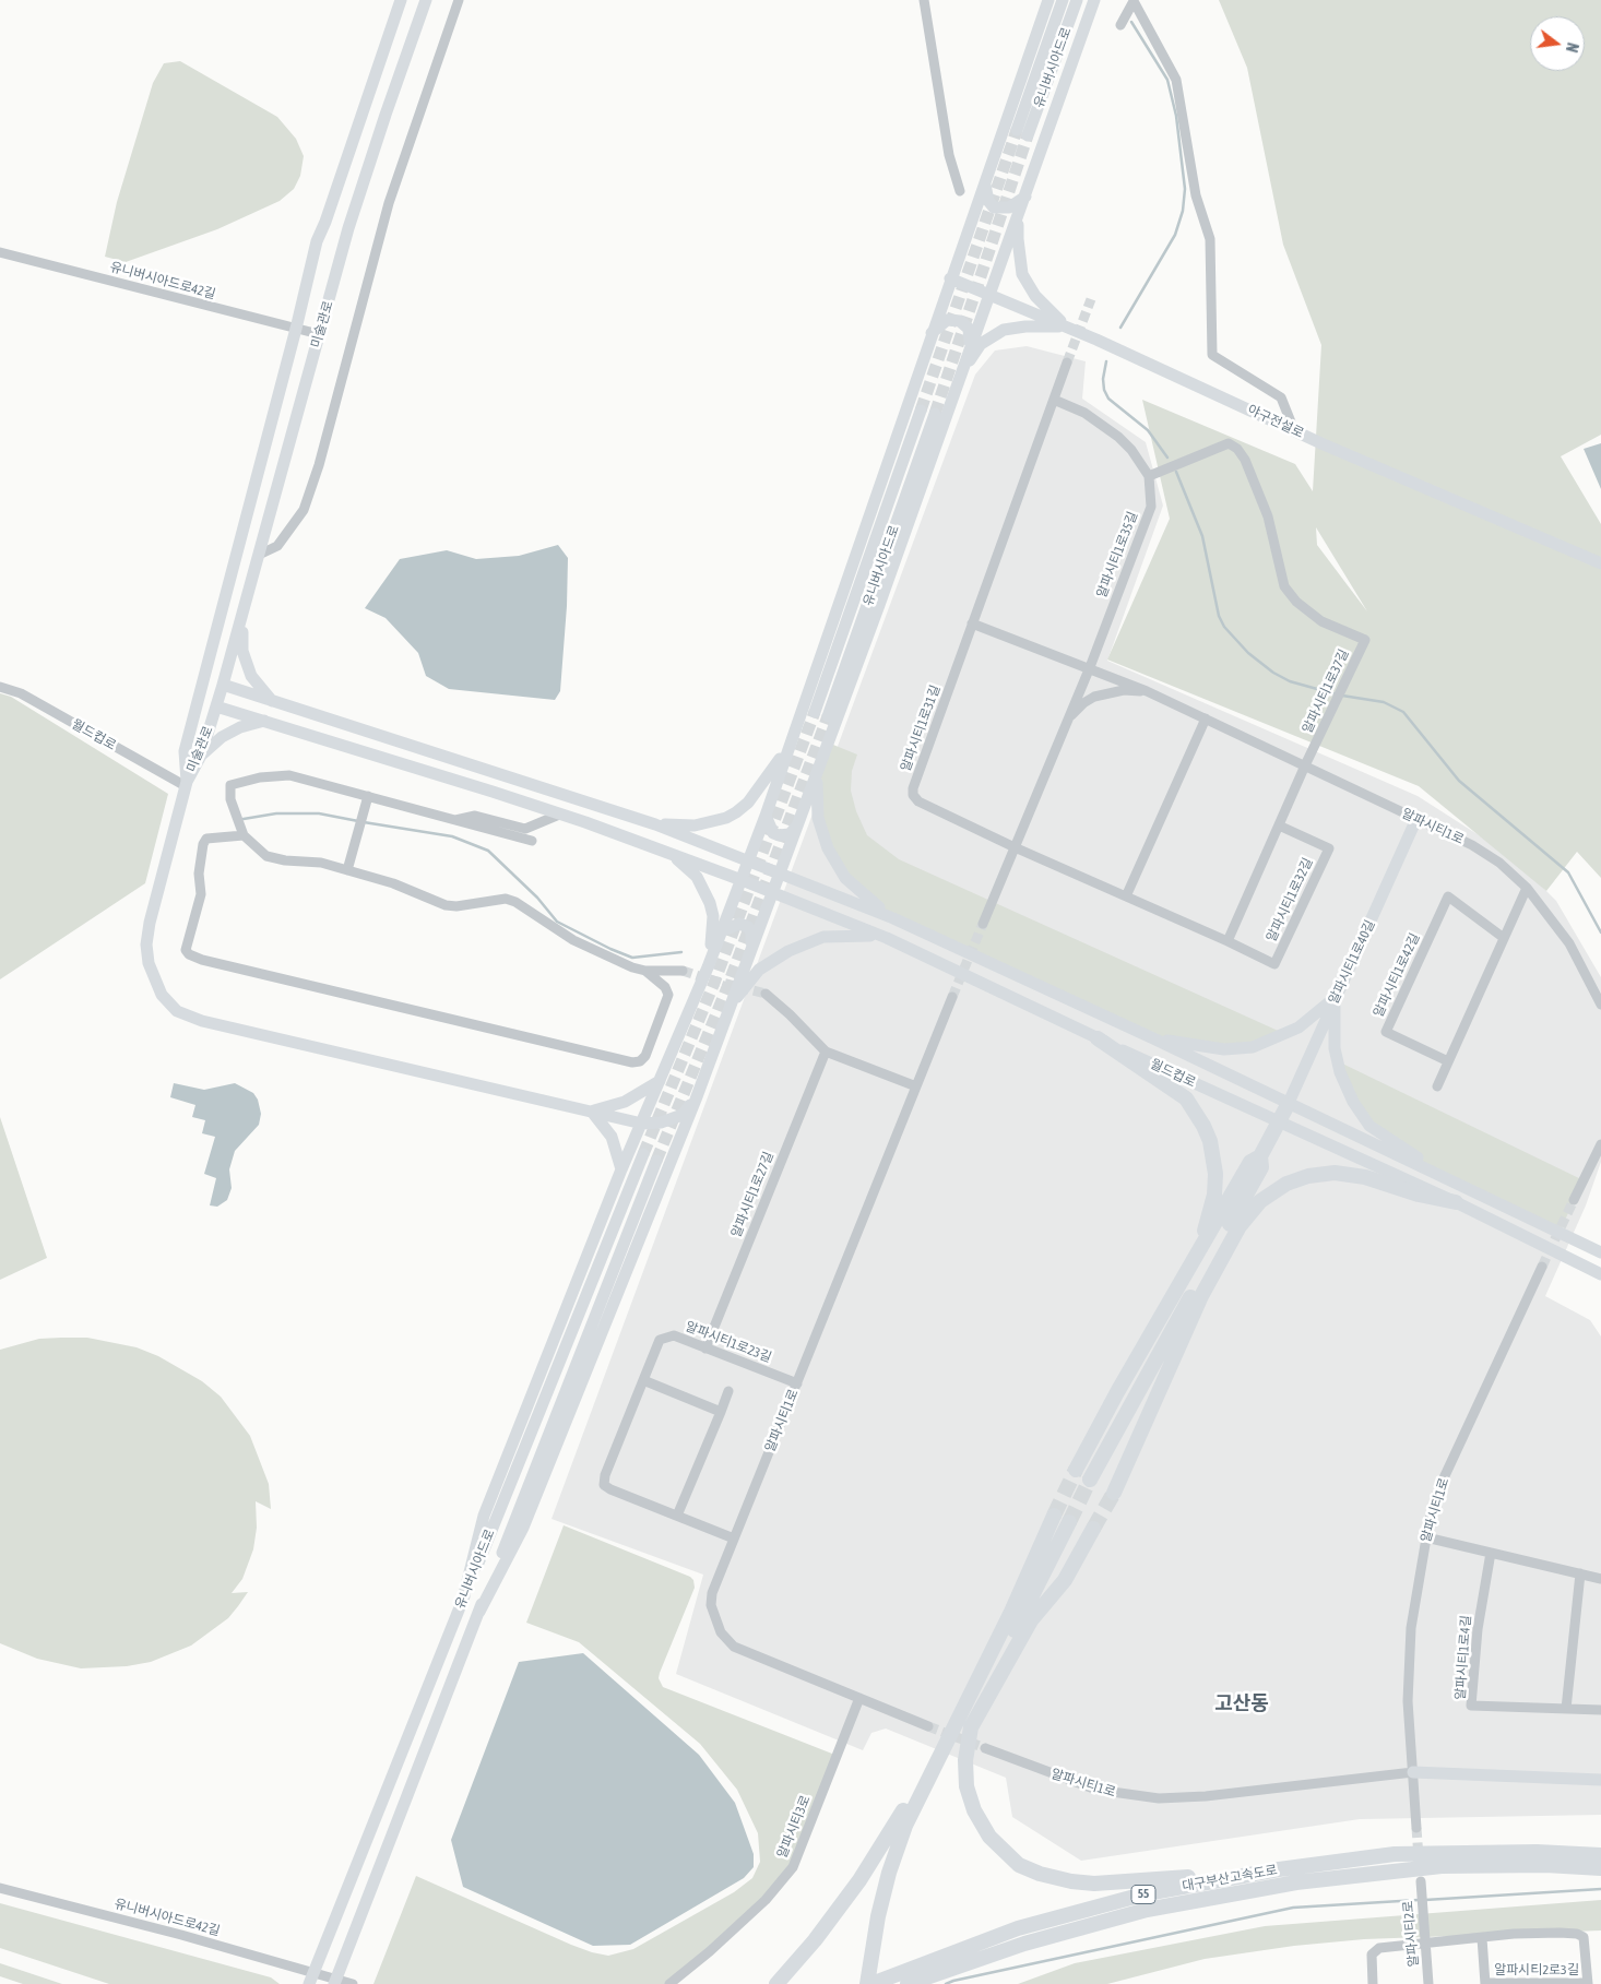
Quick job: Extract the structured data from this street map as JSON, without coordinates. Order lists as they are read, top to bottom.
{
  "streets": {
    "highway": ["대구부산고속도로", "55"],
    "main road": [
      "유니버시아드로",
      "미술관로",
      "야구전설로",
      "월드컵로",
      "알파시티1로",
      "알파시티1로40길"
    ],
    "street": [
      "유니버시아드로42길",
      "알파시티1로35길",
      "알파시티1로37길",
      "알파시티1로31길",
      "알파시티1로32길",
      "알파시티1로42길",
      "알파시티1로27길",
      "알파시티1로23길",
      "알파시티1로4길",
      "알파시티3로",
      "알파시티2로",
      "알파시티2로3길"
    ]
  },
  "crossings": [
    ["유니버시아드로", "유니버시아드로42길"],
    ["유니버시아드로42길", "미술관로"],
    ["미술관로", "월드컵로"],
    ["알파시티1로35길", "알파시티1로37길"],
    ["알파시티1로35길", "알파시티1로31길"],
    ["알파시티1로35길", "알파시티1로"],
    ["알파시티1로37길", "알파시티1로"],
    ["알파시티1로31길", "알파시티1로32길"],
    ["월드컵로", "알파시티1로40길"],
    ["알파시티1로", "알파시티1로40길"],
    ["알파시티1로", "알파시티1로23길"],
    ["알파시티1로", "알파시티3로"],
    ["알파시티1로27길", "알파시티1로23길"],
    ["알파시티2로", "알파시티2로3길"]
  ],
  "districts": ["고산동"],
  "north": "right"
}
